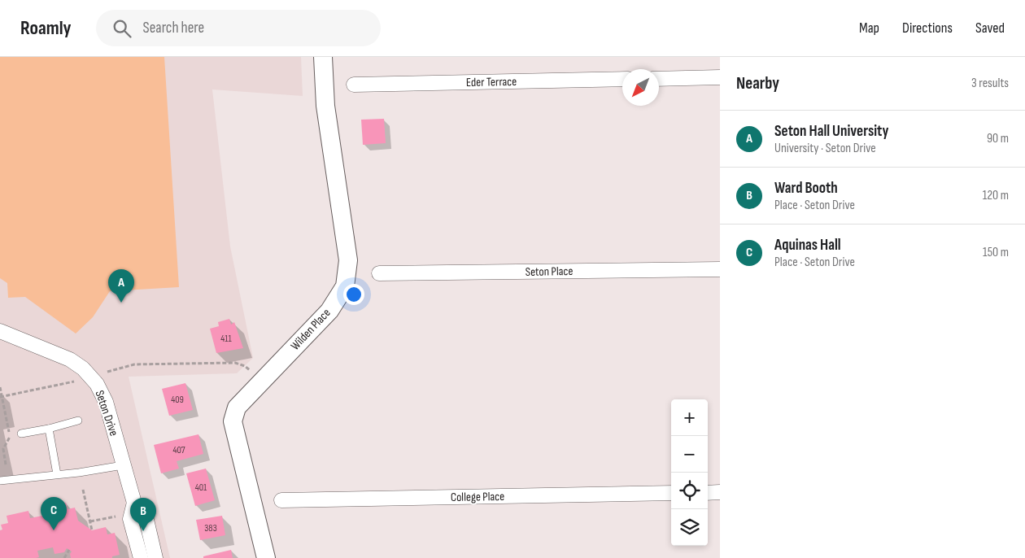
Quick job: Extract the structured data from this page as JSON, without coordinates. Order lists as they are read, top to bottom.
{
  "streets": {
    "street": [
      "Eder Terrace",
      "Seton Place",
      "Wilden Place",
      "Seton Drive",
      "College Place"
    ]
  },
  "house_numbers": [
    "411",
    "409",
    "407",
    "401",
    "383"
  ],
  "north": "bottom left",
  "page": {
    "header": "Roamly",
    "search": "Search here",
    "nav": ["Map", "Directions", "Saved"],
    "heading": ["Nearby", "3 results"],
    "list": [
      {
        "mark": "A",
        "name": "Seton Hall University",
        "note": "University · Seton Drive",
        "value": "90 m"
      },
      {
        "mark": "B",
        "name": "Ward Booth",
        "note": "Place · Seton Drive",
        "value": "120 m"
      },
      {
        "mark": "C",
        "name": "Aquinas Hall",
        "note": "Place · Seton Drive",
        "value": "150 m"
      }
    ],
    "pins": ["A", "C", "B"],
    "map_buttons": ["+", "−"]
  }
}
